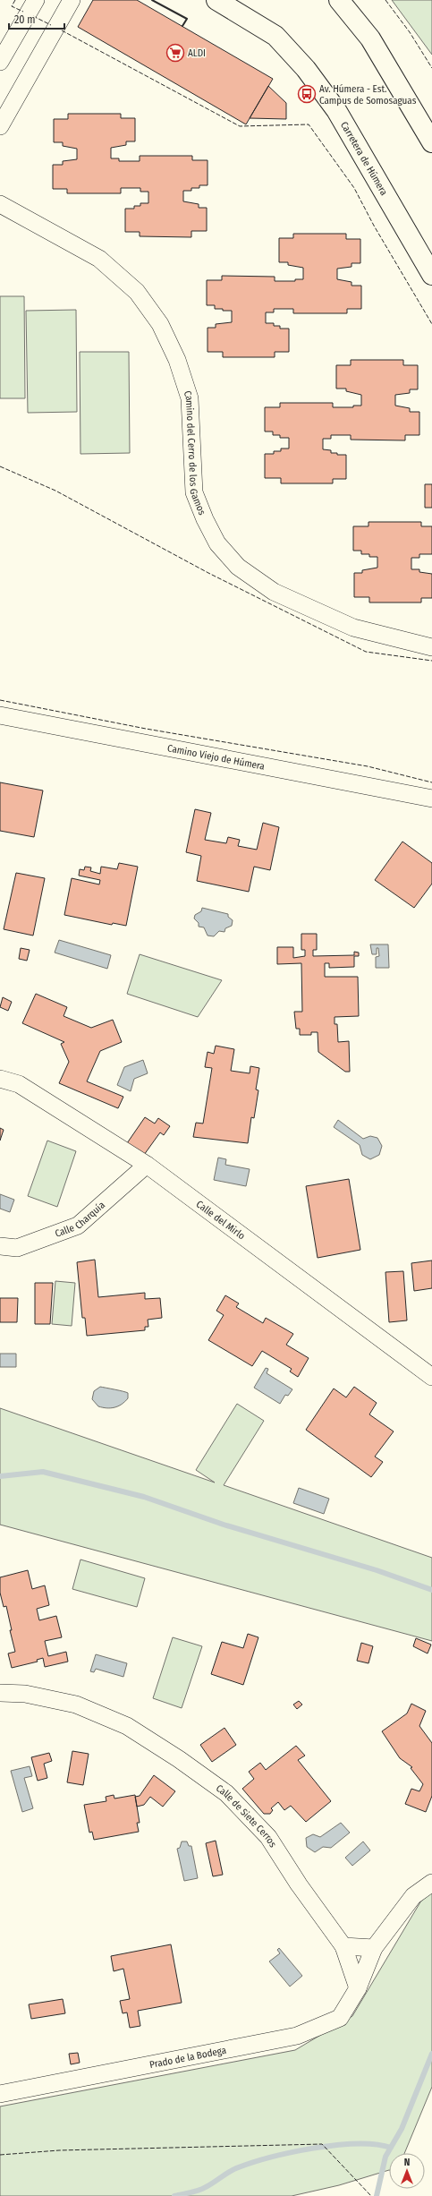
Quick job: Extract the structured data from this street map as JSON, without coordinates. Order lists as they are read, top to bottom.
{
  "streets": {
    "street": [
      "Carretera de Húmera",
      "Camino del Cerro de los Gamos",
      "Camino Viejo de Húmera",
      "Calle Charquía",
      "Calle del Mirlo",
      "Calle de Siete Cerros",
      "Prado de la Bodega"
    ]
  },
  "crossings": [
    ["Calle Charquía", "Calle del Mirlo"]
  ],
  "places": {
    "supermarket": ["ALDI"],
    "bus stop": ["Av. Húmera - Est. Campus de Somosaguas"]
  },
  "scale_bar": "20 m",
  "north": "top"
}
